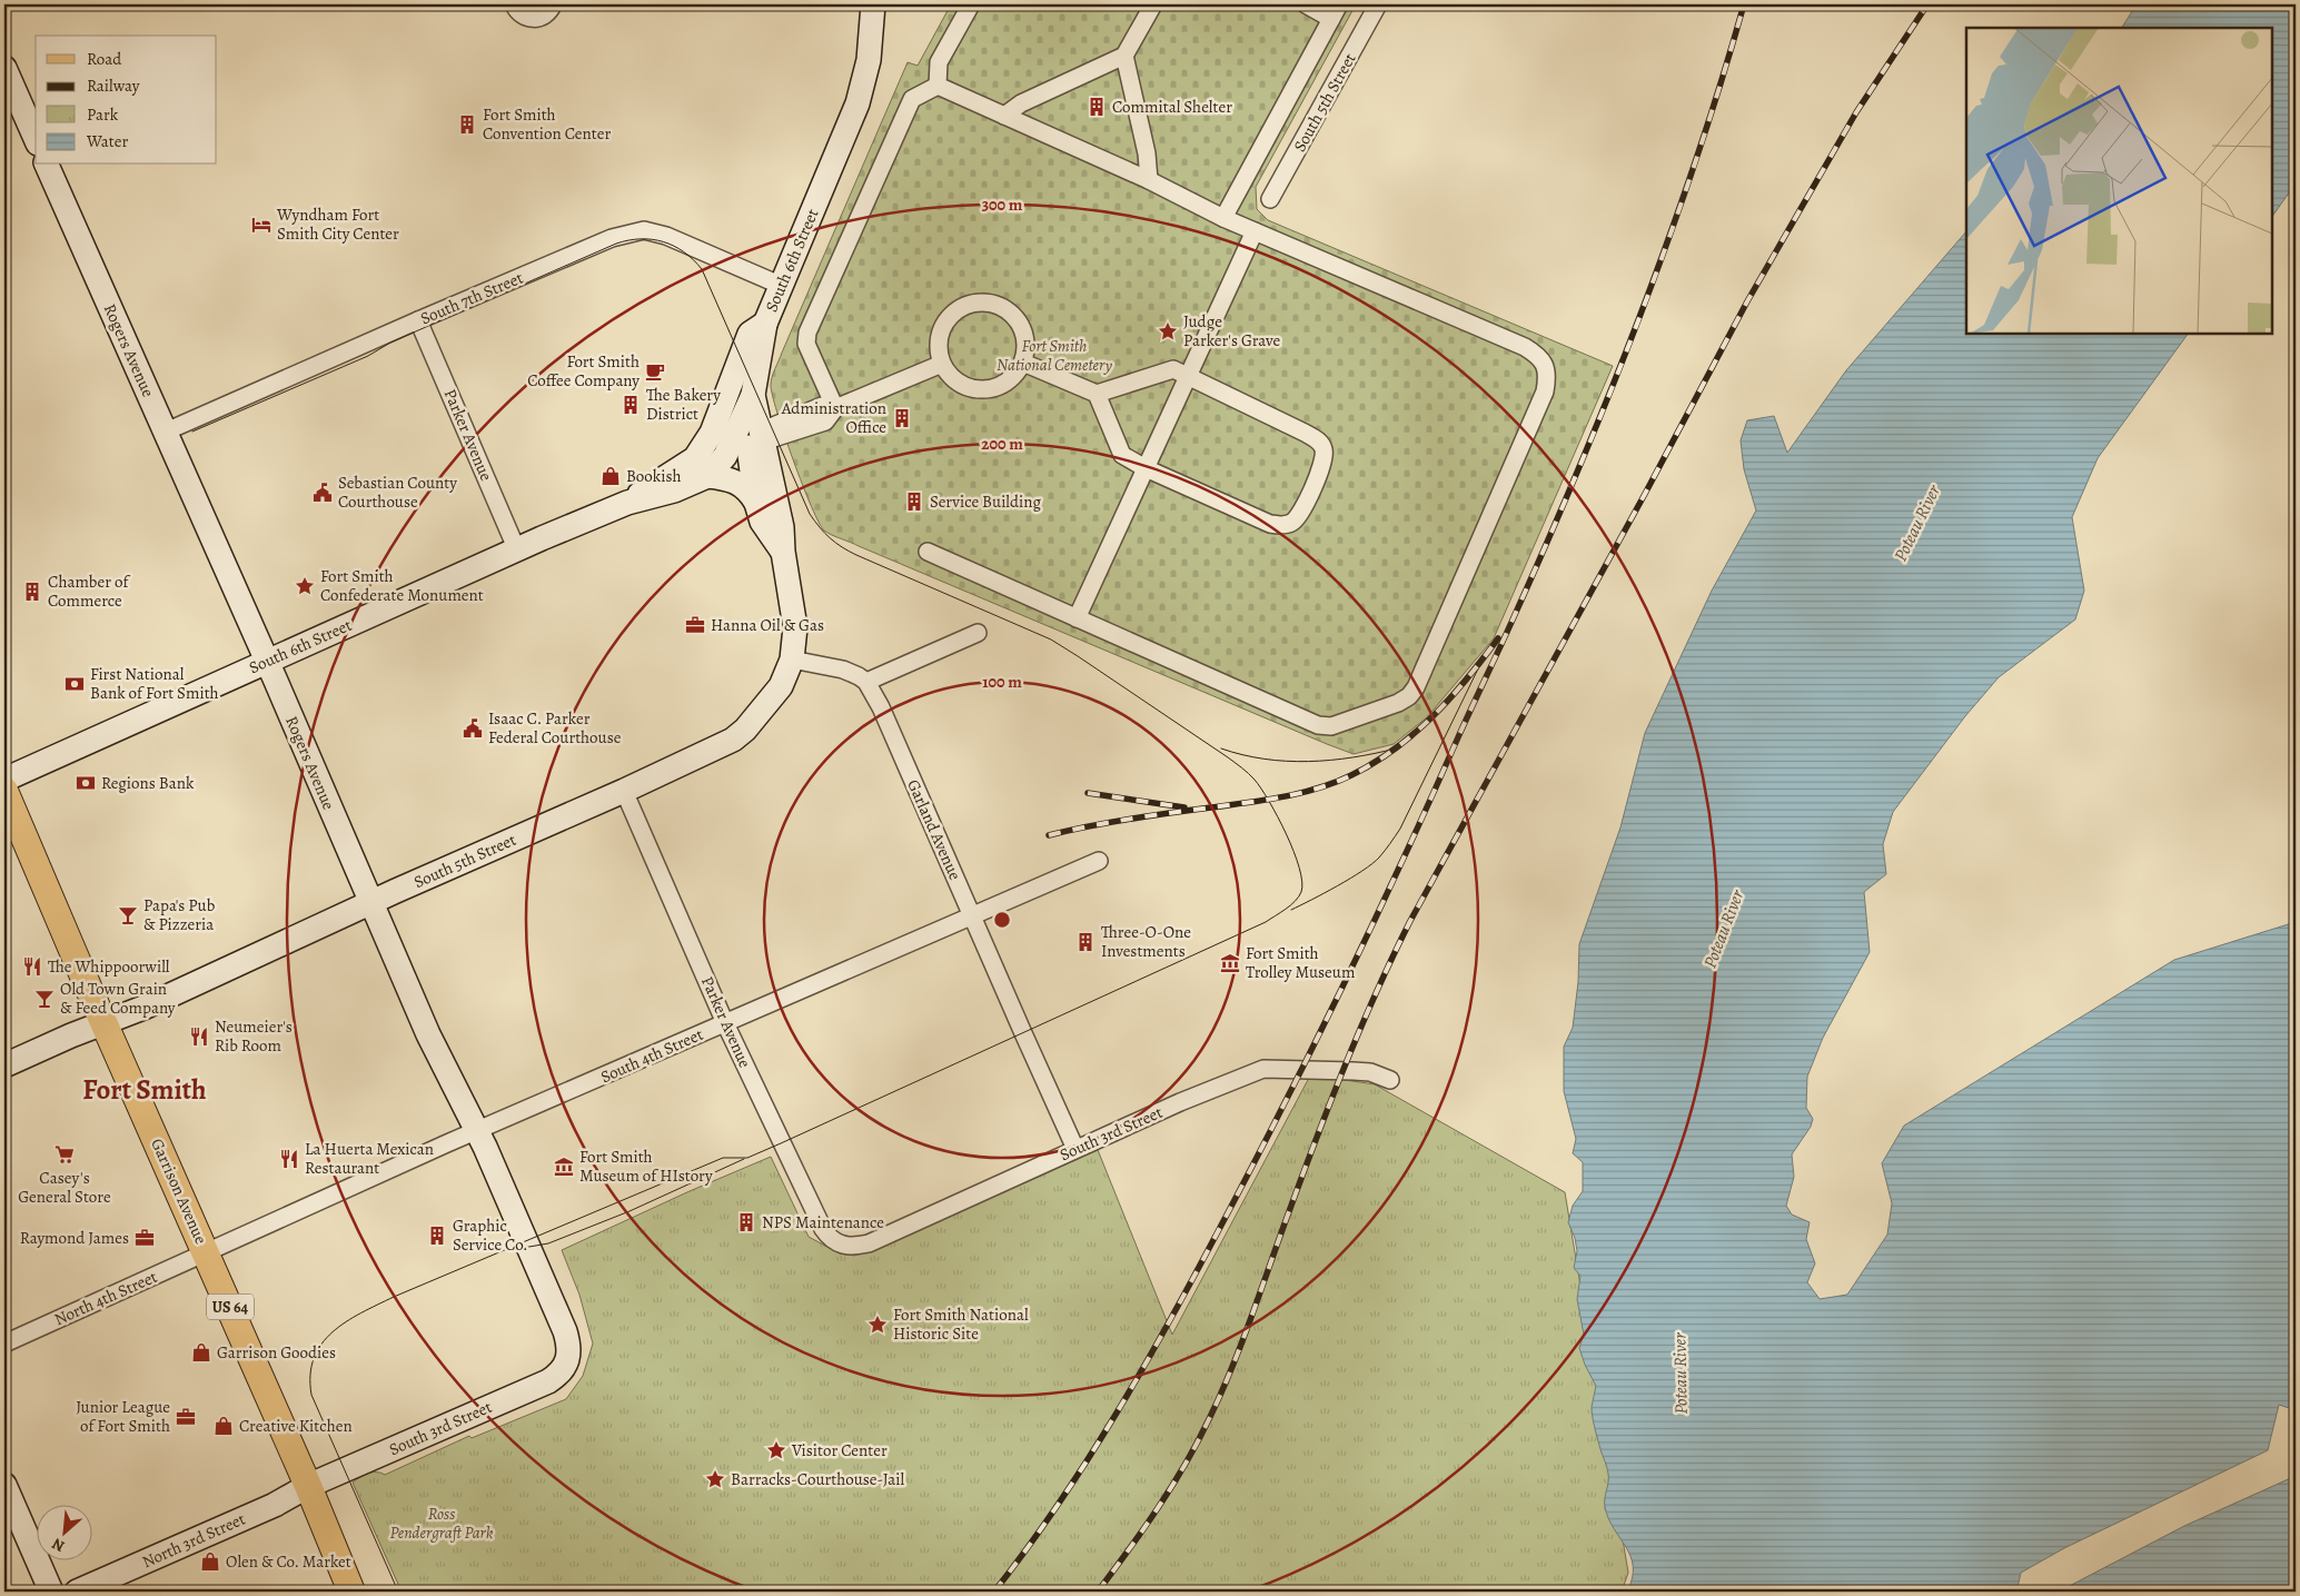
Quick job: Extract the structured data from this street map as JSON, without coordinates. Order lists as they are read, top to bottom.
{
  "streets": {
    "main road": ["Garrison Avenue", "US 64"],
    "street": [
      "South 5th Street",
      "South 6th Street",
      "South 7th Street",
      "Rogers Avenue",
      "Parker Avenue",
      "Garland Avenue",
      "South 4th Street",
      "South 3rd Street",
      "North 4th Street",
      "North 3rd Street"
    ]
  },
  "crossings": [
    ["South 5th Street", "Rogers Avenue"],
    ["South 5th Street", "Parker Avenue"],
    ["South 5th Street", "Garrison Avenue"],
    ["South 6th Street", "South 7th Street"],
    ["South 6th Street", "Rogers Avenue"],
    ["South 6th Street", "Parker Avenue"],
    ["South 7th Street", "Rogers Avenue"],
    ["South 7th Street", "Parker Avenue"],
    ["Rogers Avenue", "South 4th Street"],
    ["Rogers Avenue", "South 3rd Street"],
    ["Parker Avenue", "South 4th Street"],
    ["Parker Avenue", "South 3rd Street"],
    ["Garland Avenue", "South 4th Street"],
    ["Garland Avenue", "South 3rd Street"],
    ["South 4th Street", "Garrison Avenue"],
    ["South 4th Street", "North 4th Street"],
    ["South 3rd Street", "Garrison Avenue"],
    ["South 3rd Street", "North 3rd Street"],
    ["Garrison Avenue", "North 4th Street"],
    ["Garrison Avenue", "North 3rd Street"]
  ],
  "districts": ["Fort Smith"],
  "water": ["Poteau River"],
  "parks": ["Fort Smith National Cemetery", "Ross Pendergraft Park"],
  "places": {
    "building": [
      "Commital Shelter",
      "Fort Smith Convention Center",
      "The Bakery District",
      "Administration Office",
      "Service Building",
      "Chamber of Commerce",
      "Three-O-One Investments",
      "NPS Maintenance",
      "Graphic Service Co."
    ],
    "hotel": ["Wyndham Fort Smith City Center"],
    "place": [
      "Judge Parker's Grave",
      "Fort Smith Confederate Monument",
      "Fort Smith National Historic Site",
      "Visitor Center",
      "Barracks-Courthouse-Jail"
    ],
    "cafe": ["Fort Smith Coffee Company"],
    "shop": [
      "Bookish",
      "Garrison Goodies",
      "Creative Kitchen",
      "Olen & Co. Market"
    ],
    "public building": ["Sebastian County Courthouse", "Isaac C. Parker Federal Courthouse"],
    "office": ["Hanna Oil & Gas", "Raymond James", "Junior League of Fort Smith"],
    "bank": ["First National Bank of Fort Smith", "Regions Bank"],
    "bar": ["Papa's Pub & Pizzeria", "Old Town Grain & Feed Company"],
    "museum": ["Fort Smith Trolley Museum", "Fort Smith Museum of HIstory"],
    "restaurant": ["The Whippoorwill", "Neumeier's Rib Room", "La Huerta Mexican Restaurant"],
    "supermarket": ["Casey's General Store"]
  },
  "legend": [
    "Road",
    "Railway",
    "Park",
    "Water"
  ],
  "north": "bottom left",
  "rings": ["300 m", "200 m", "100 m"]
}
